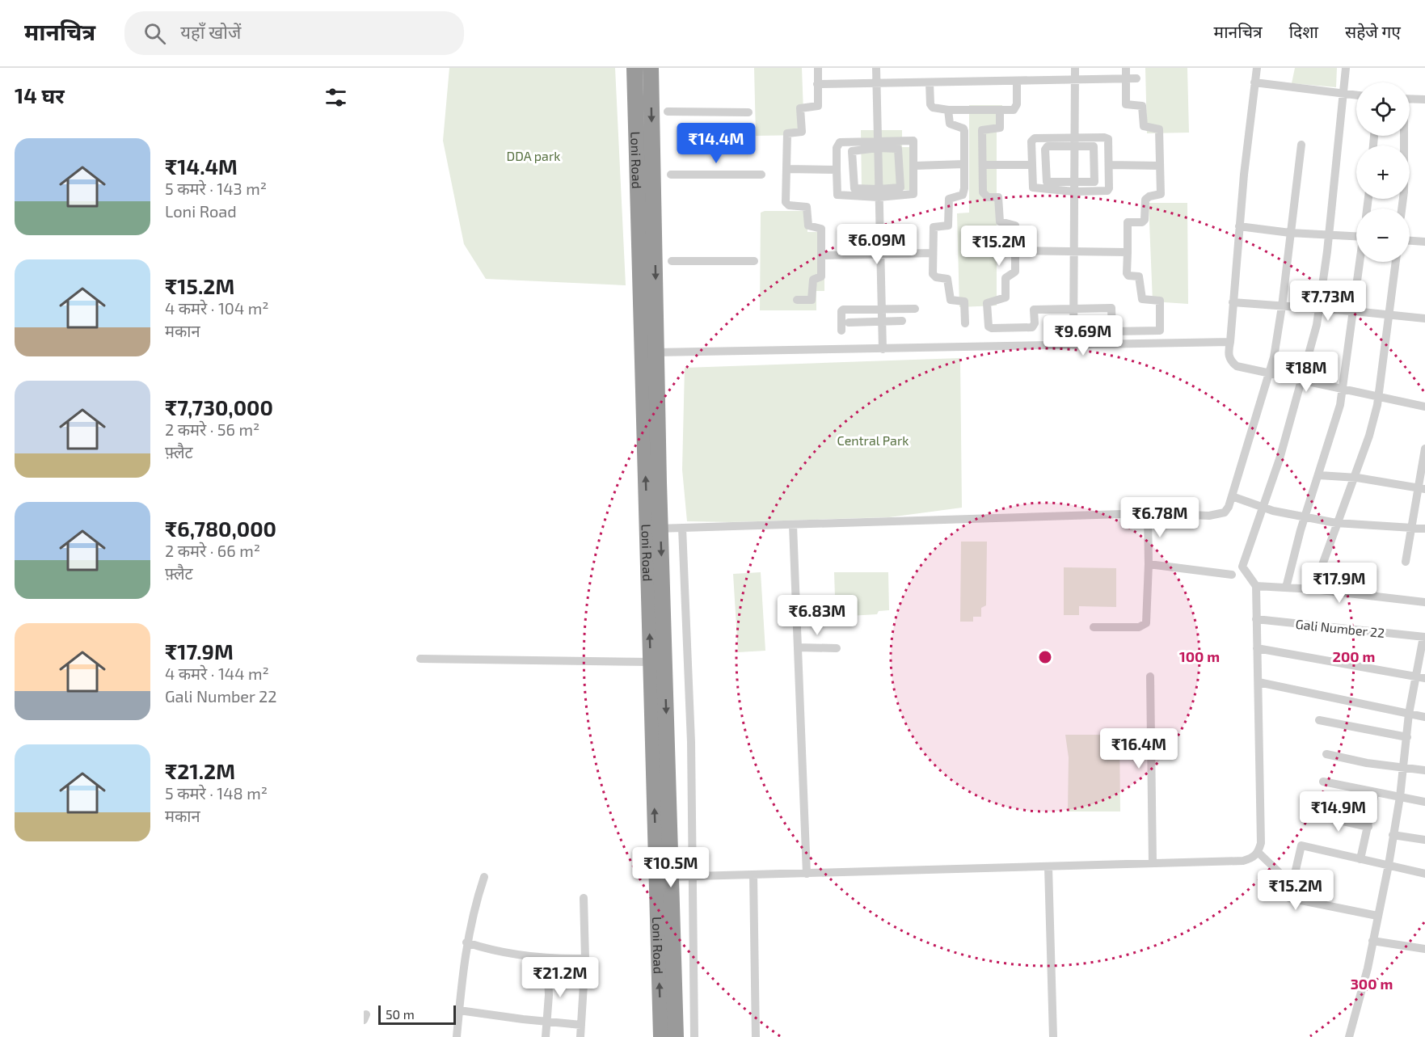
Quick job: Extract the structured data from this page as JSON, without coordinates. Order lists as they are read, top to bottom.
{
  "streets": {
    "highway": ["Loni Road"],
    "street": ["Gali Number 22"]
  },
  "parks": ["DDA park", "Central Park"],
  "scale_bar": "50 m",
  "page": {
    "header": "मानचित्र",
    "search": "यहाँ खोजें",
    "nav": ["मानचित्र", "दिशा", "सहेजे गए"],
    "heading": "14 घर",
    "map_buttons": ["+", "−"],
    "price": [
      "₹14.4M",
      "₹6.09M",
      "₹15.2M",
      "₹7.73M",
      "₹9.69M",
      "₹18M",
      "₹6.78M",
      "₹17.9M",
      "₹6.83M",
      "₹16.4M",
      "₹14.9M",
      "₹10.5M",
      "₹15.2M",
      "₹21.2M"
    ],
    "list": [
      {
        "name": "₹14.4M",
        "note": "5 कमरे · 143 m² · Loni Road"
      },
      {
        "name": "₹15.2M",
        "note": "4 कमरे · 104 m² · मकान"
      },
      {
        "name": "₹7,730,000",
        "note": "2 कमरे · 56 m² · फ़्लैट"
      },
      {
        "name": "₹6,780,000",
        "note": "2 कमरे · 66 m² · फ़्लैट"
      },
      {
        "name": "₹17.9M",
        "note": "4 कमरे · 144 m² · Gali Number 22"
      },
      {
        "name": "₹21.2M",
        "note": "5 कमरे · 148 m² · मकान"
      }
    ],
    "scale": "50 m"
  },
  "rings": ["100 m", "200 m", "300 m"]
}
